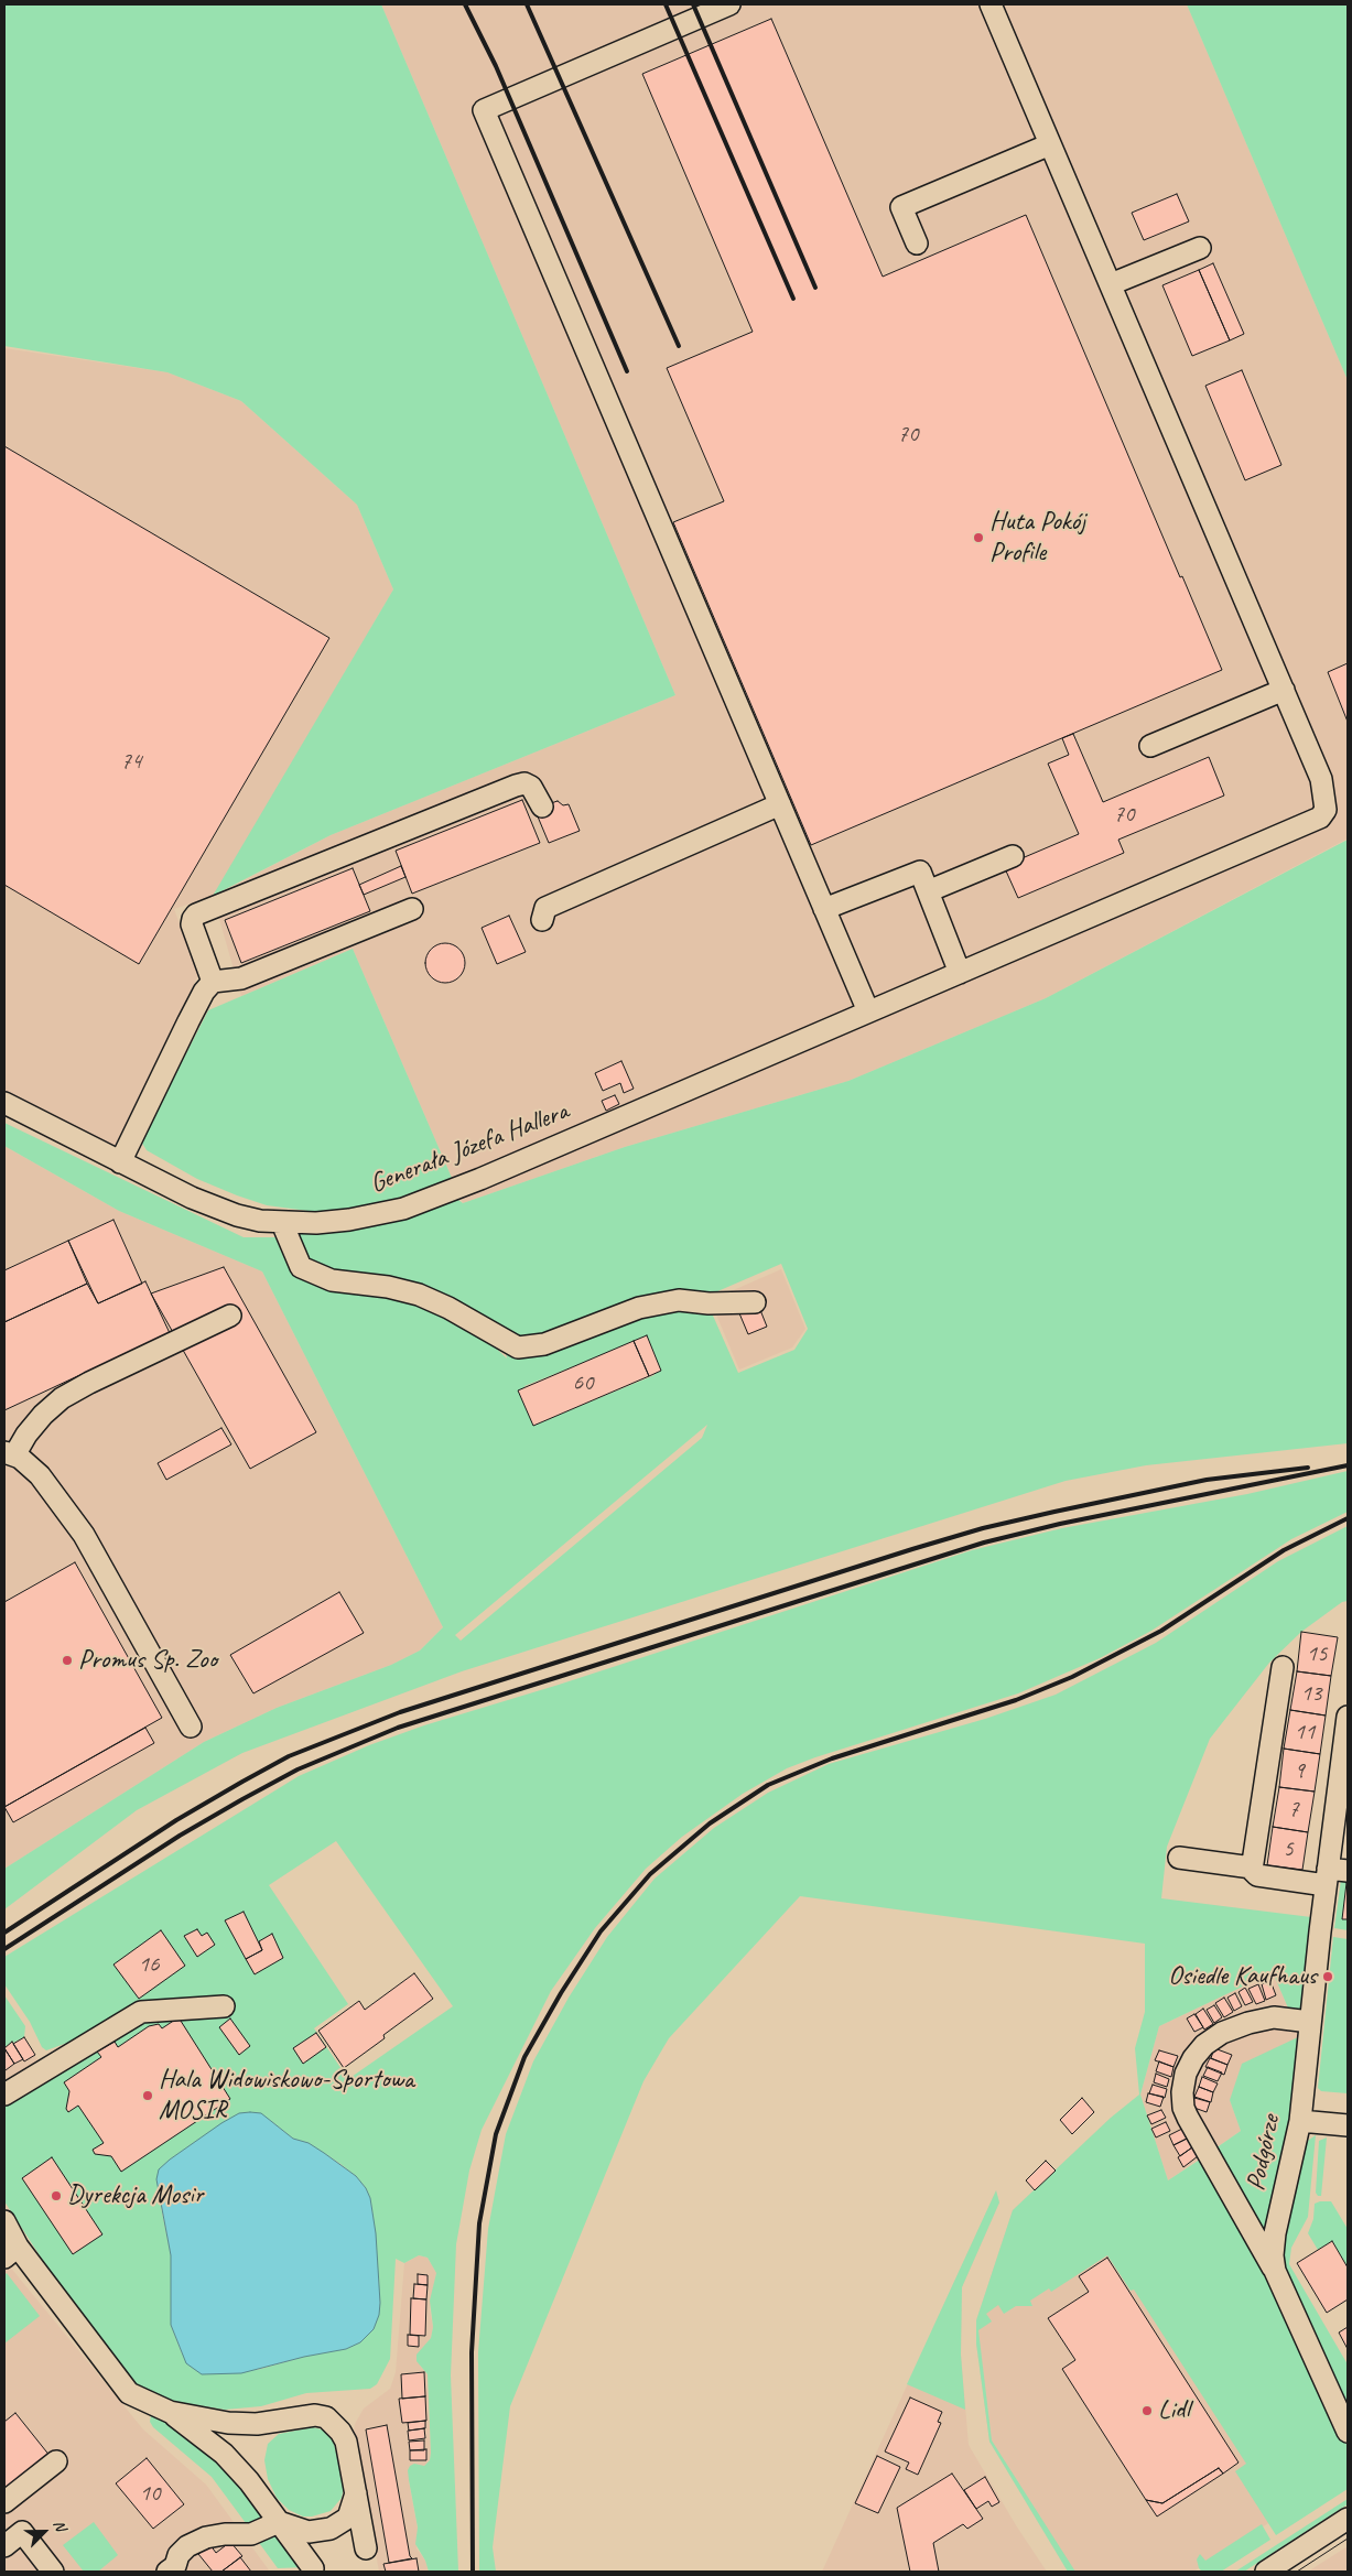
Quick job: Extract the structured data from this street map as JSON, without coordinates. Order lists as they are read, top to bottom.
{
  "streets": {
    "street": ["Generała Józefa Hallera", "Podgórze"]
  },
  "places": [
    "Huta Pokój Profile",
    "Promus Sp. Zoo",
    "Osiedle Kaufhaus",
    "Hala Widowiskowo-Sportowa MOSIR",
    "Dyrekcja Mosir",
    "Lidl"
  ],
  "house_numbers": [
    "70",
    "74",
    "70",
    "60",
    "15",
    "13",
    "11",
    "9",
    "7",
    "5",
    "16",
    "10"
  ],
  "north": "top right"
}
